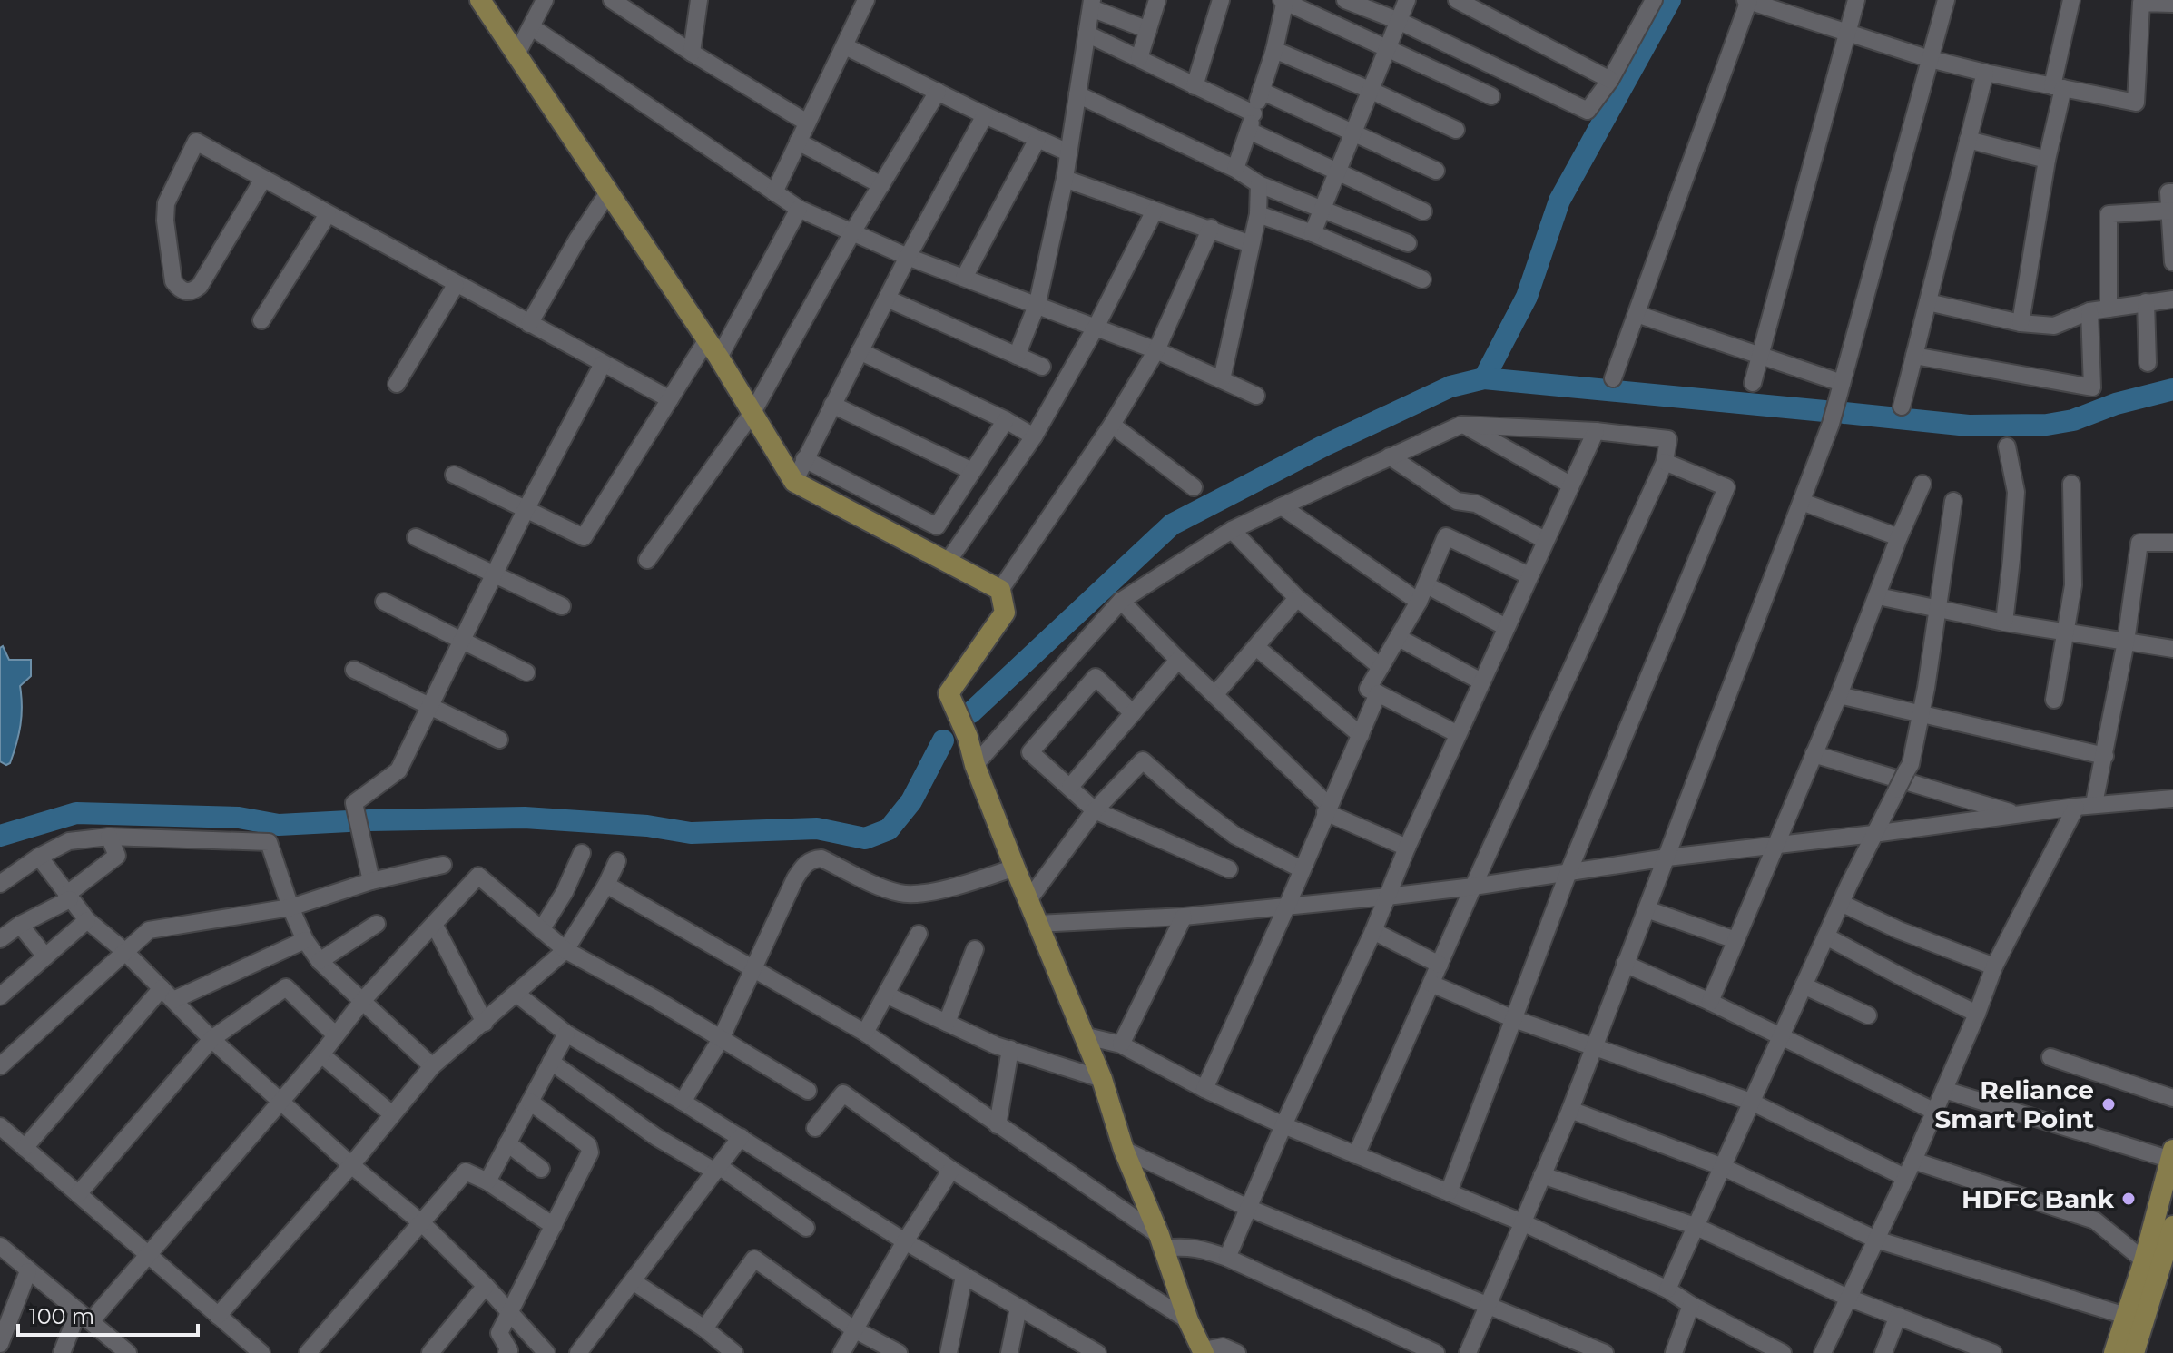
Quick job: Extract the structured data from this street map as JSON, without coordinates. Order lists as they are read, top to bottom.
{
  "places": ["Reliance Smart Point", "HDFC Bank"],
  "scale_bar": "100 m"
}
